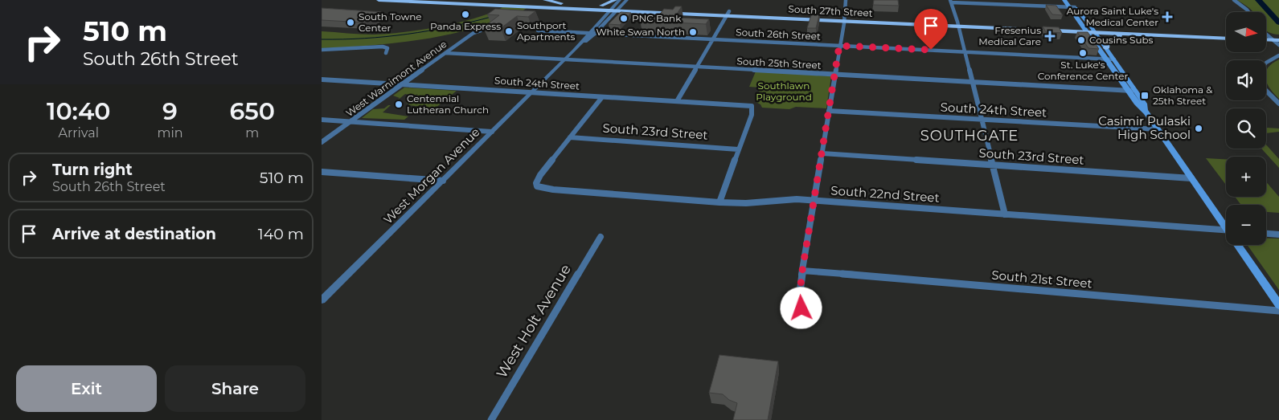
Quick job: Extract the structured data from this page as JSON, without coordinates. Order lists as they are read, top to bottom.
{
  "streets": {
    "main road": ["South 27th Street"],
    "street": [
      "South 26th Street",
      "South 25th Street",
      "West Warnimont Avenue",
      "South 24th Street",
      "South 23rd Street",
      "West Morgan Avenue",
      "South 22nd Street",
      "South 21st Street",
      "West Holt Avenue"
    ]
  },
  "crossings": [
    ["South 27th Street", "West Morgan Avenue"],
    ["South 26th Street", "West Morgan Avenue"],
    ["South 25th Street", "West Warnimont Avenue"],
    ["South 25th Street", "West Morgan Avenue"],
    ["West Warnimont Avenue", "South 24th Street"],
    ["South 24th Street", "South 23rd Street"],
    ["South 24th Street", "West Morgan Avenue"],
    ["South 23rd Street", "South 22nd Street"]
  ],
  "districts": ["SOUTHGATE"],
  "parks": ["Southlawn Playground"],
  "places": {
    "other": [
      "Panda Express",
      "PNC Bank",
      "South Towne Center",
      "Southport Apartments",
      "White Swan North",
      "Cousins Subs",
      "St. Luke's Conference Center",
      "Centennial Lutheran Church",
      "Casimir Pulaski High School"
    ],
    "health": ["Aurora Saint Luke's Medical Center", "Fresenius Medical Care"],
    "transit": ["Oklahoma & 25th Street"]
  },
  "north": "right",
  "page": {
    "turn": ["510 m", "South 26th Street"],
    "map_buttons": ["+", "−"],
    "eta": [
      "10:40",
      "Arrival",
      "9",
      "min",
      "650",
      "m"
    ],
    "list": [
      {
        "name": "Turn right",
        "note": "South 26th Street",
        "value": "510 m"
      },
      {
        "name": "Arrive at destination",
        "value": "140 m"
      }
    ],
    "buttons": ["Exit", "Share"]
  }
}
